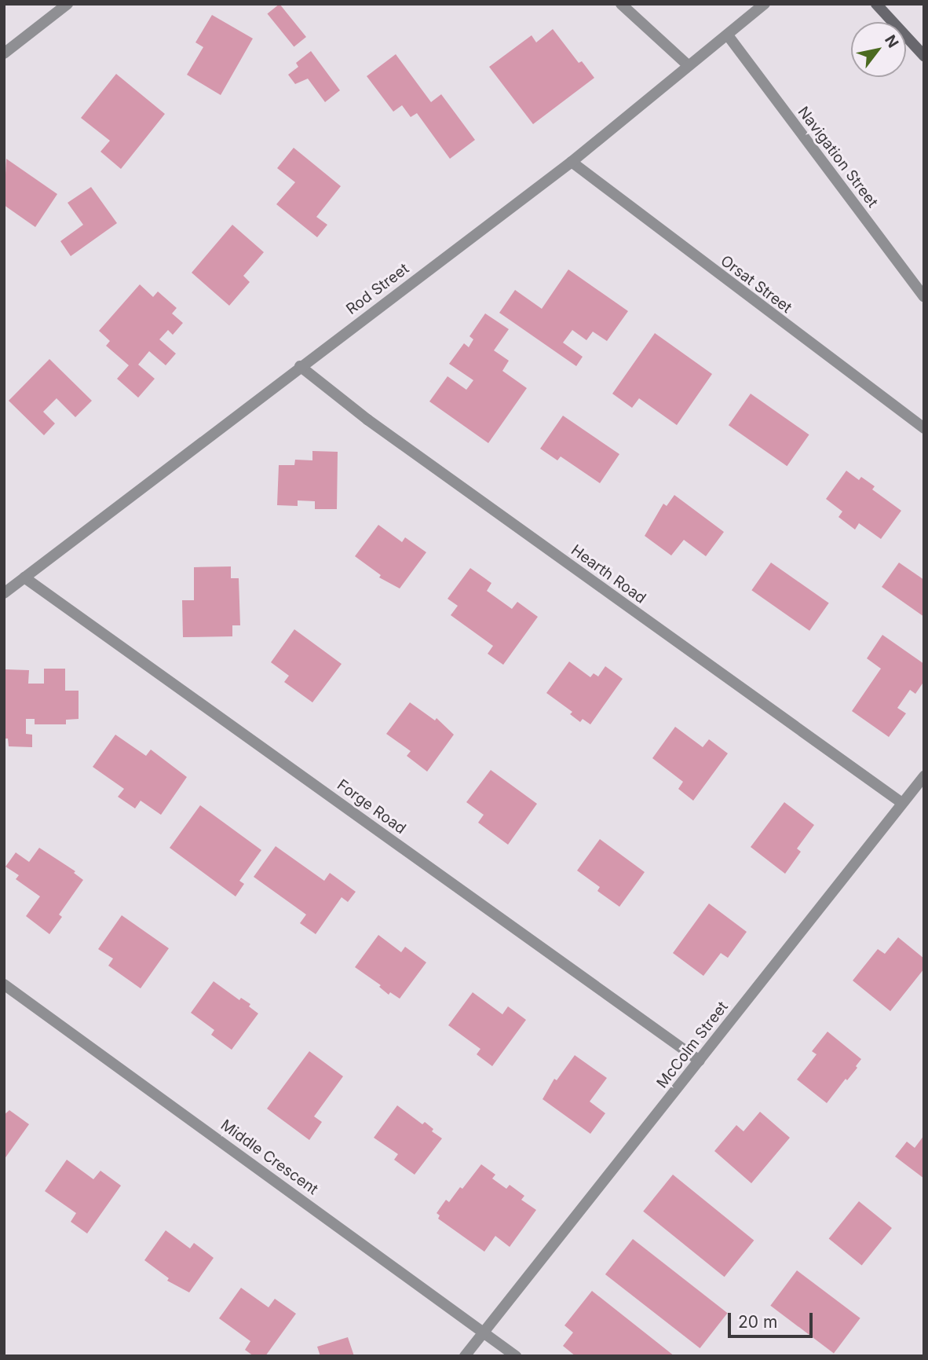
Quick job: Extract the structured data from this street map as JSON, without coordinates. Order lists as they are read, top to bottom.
{
  "streets": {
    "street": [
      "Navigation Street",
      "Orsat Street",
      "Rod Street",
      "Hearth Road",
      "Forge Road",
      "McColm Street",
      "Middle Crescent"
    ]
  },
  "crossings": [
    ["Navigation Street", "Rod Street"],
    ["Orsat Street", "Rod Street"],
    ["Rod Street", "Hearth Road"],
    ["Rod Street", "Forge Road"],
    ["Hearth Road", "McColm Street"],
    ["Forge Road", "McColm Street"],
    ["McColm Street", "Middle Crescent"]
  ],
  "scale_bar": "20 m",
  "north": "top right"
}
